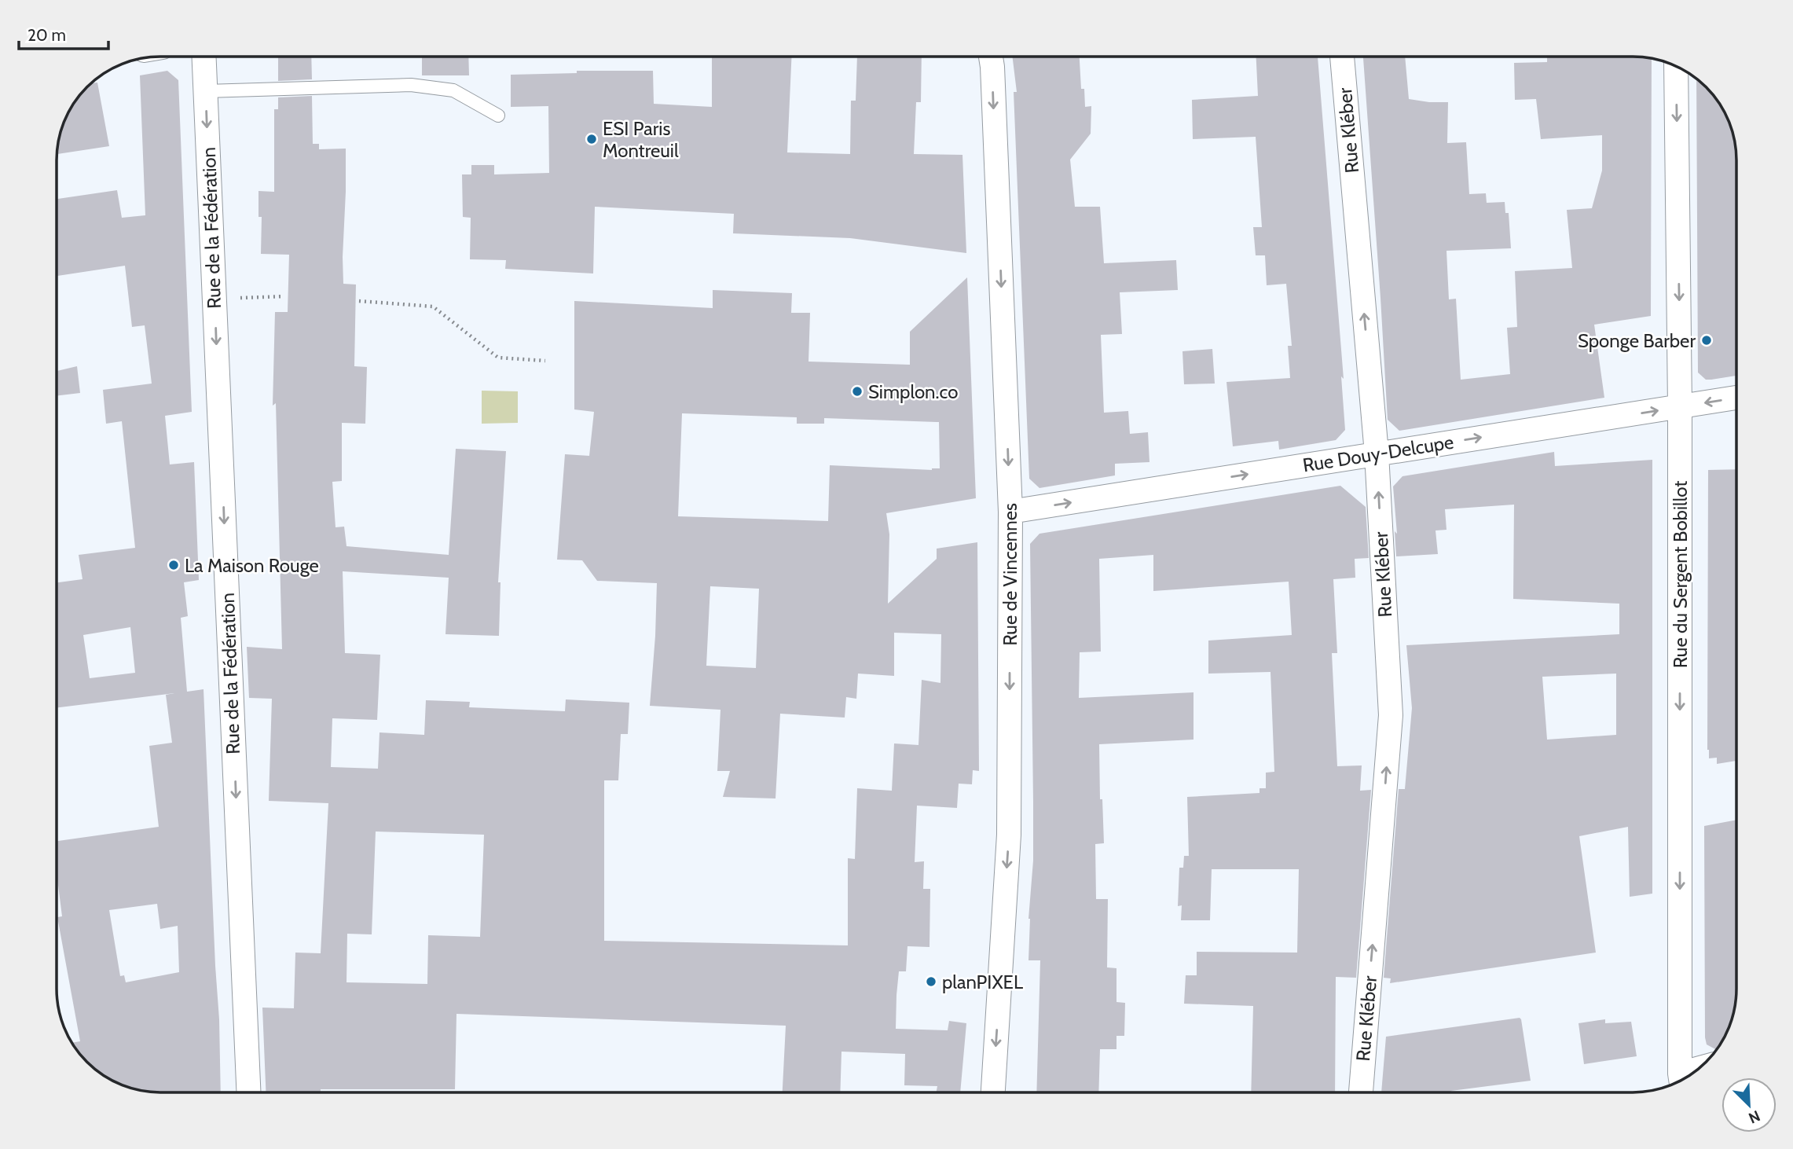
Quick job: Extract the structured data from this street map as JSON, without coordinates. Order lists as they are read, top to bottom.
{
  "streets": {
    "street": [
      "Rue Kléber",
      "Rue de la Fédération",
      "Rue Douy-Delcupe",
      "Rue de Vincennes",
      "Rue du Sergent Bobillot"
    ]
  },
  "crossings": [
    ["Rue Kléber", "Rue Douy-Delcupe"],
    ["Rue Douy-Delcupe", "Rue de Vincennes"],
    ["Rue Douy-Delcupe", "Rue du Sergent Bobillot"]
  ],
  "one_way": [
    "Rue Kléber",
    "Rue de la Fédération",
    "Rue Douy-Delcupe",
    "Rue de Vincennes",
    "Rue du Sergent Bobillot"
  ],
  "places": [
    "ESI Paris Montreuil",
    "Sponge Barber",
    "Simplon.co",
    "La Maison Rouge",
    "planPIXEL"
  ],
  "scale_bar": "20 m",
  "north": "bottom right"
}
